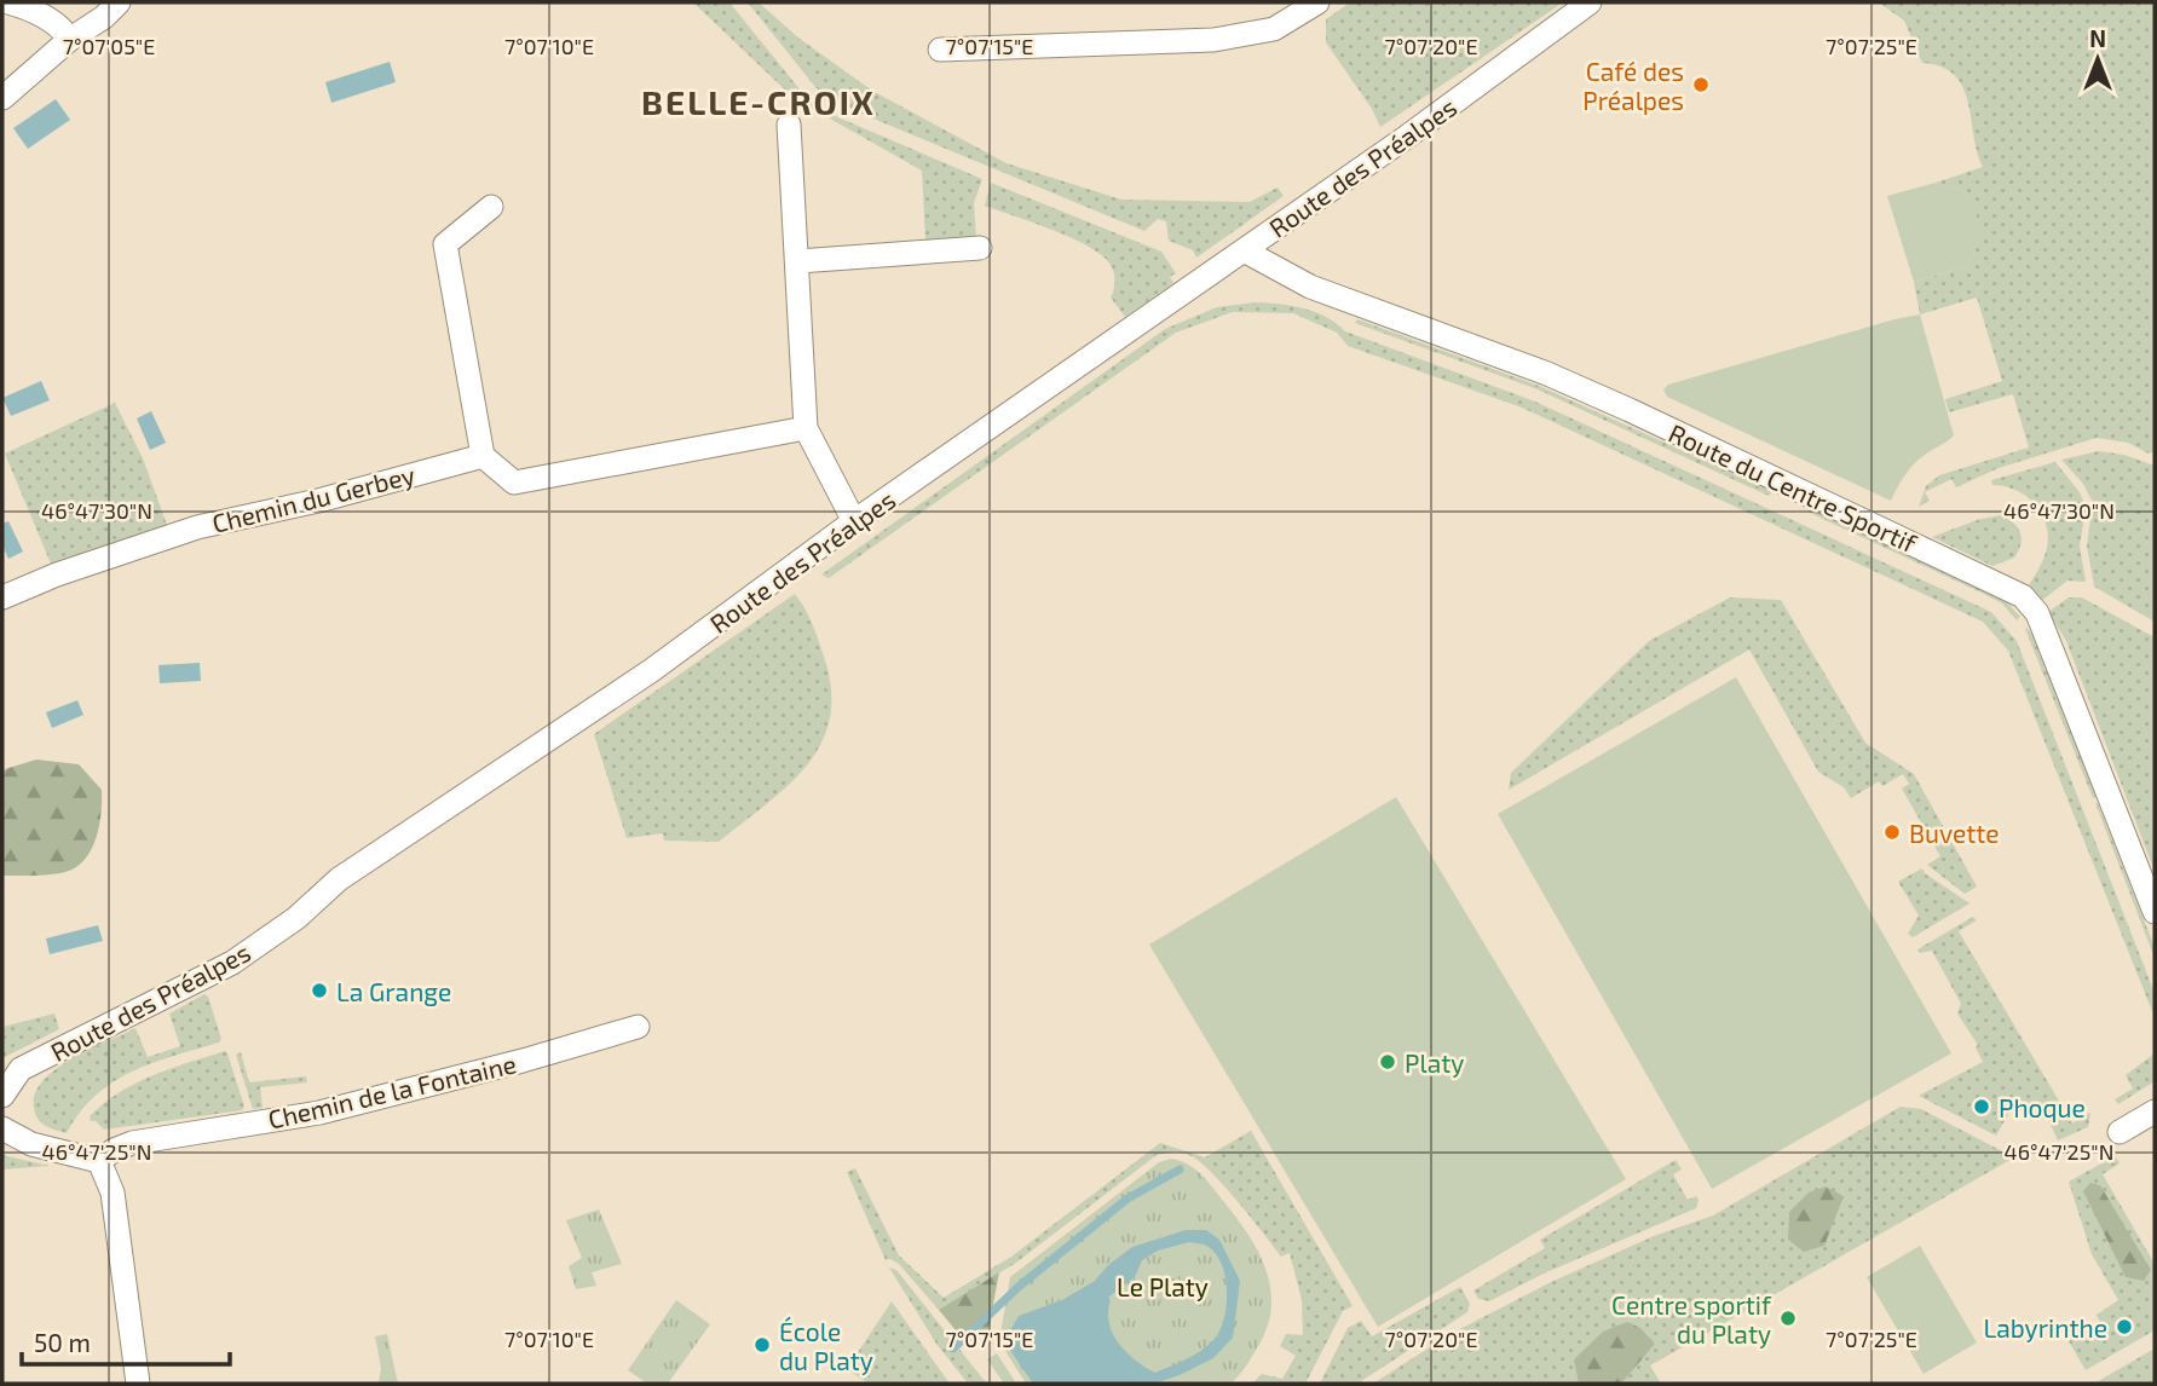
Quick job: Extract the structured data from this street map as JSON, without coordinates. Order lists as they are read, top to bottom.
{
  "streets": {
    "street": [
      "Route des Préalpes",
      "Route du Centre Sportif",
      "Chemin du Gerbey",
      "Chemin de la Fontaine"
    ]
  },
  "crossings": [
    ["Route des Préalpes", "Route du Centre Sportif"]
  ],
  "districts": ["BELLE-CROIX"],
  "parks": ["Le Platy"],
  "places": [
    "Café des Préalpes",
    "Buvette",
    "La Grange",
    "Platy",
    "Phoque",
    "Centre sportif du Platy",
    "Labyrinthe",
    "École du Platy"
  ],
  "scale_bar": "50 m",
  "north": "top",
  "coordinates": [
    "7°07'05\"E",
    "7°07'10\"E",
    "7°07'15\"E",
    "7°07'20\"E",
    "7°07'25\"E",
    "46°47'30\"N",
    "46°47'25\"N"
  ]
}
